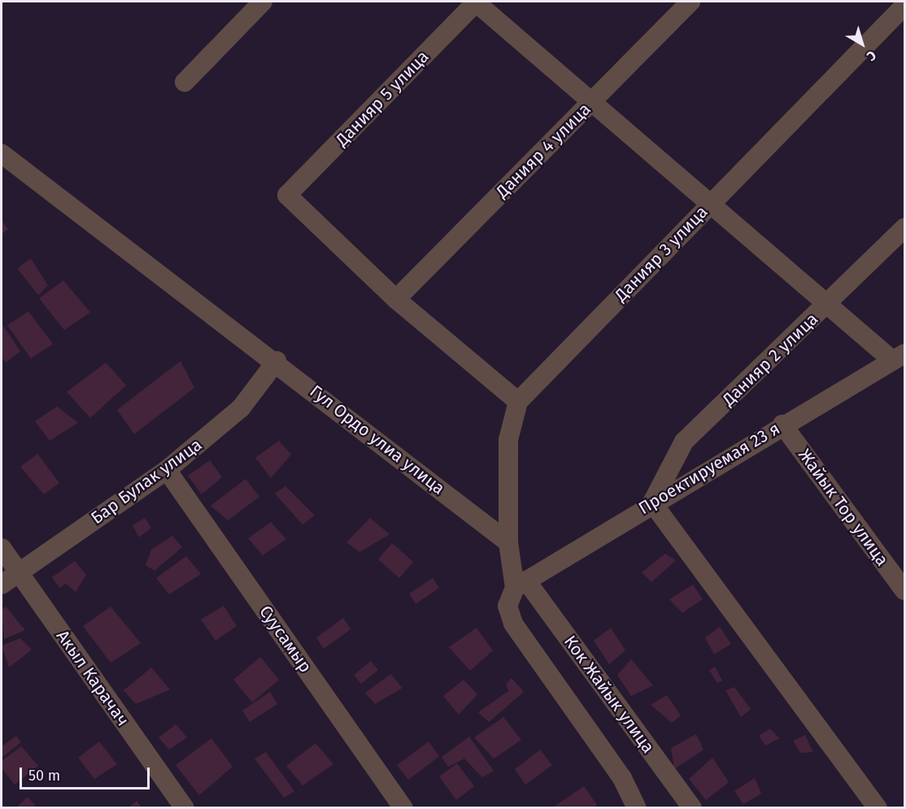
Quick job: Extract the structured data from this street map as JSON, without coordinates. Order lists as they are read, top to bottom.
{
  "streets": {
    "street": [
      "Данияр 5 улица",
      "Данияр 4 улица",
      "Данияр 3 улица",
      "Данияр 2 улица",
      "Гул Ордо улиа улица",
      "Проектируемая 23 я",
      "Бар Булак улица",
      "Жайык Тор улица",
      "Суусамыр",
      "Акыл Карачач",
      "Кок Жайык улица"
    ]
  },
  "crossings": [
    ["Данияр 5 улица", "Данияр 4 улица"],
    ["Данияр 3 улица", "Гул Ордо улиа улица"],
    ["Данияр 2 улица", "Проектируемая 23 я"],
    ["Гул Ордо улиа улица", "Бар Булак улица"],
    ["Проектируемая 23 я", "Жайык Тор улица"],
    ["Проектируемая 23 я", "Кок Жайык улица"],
    ["Бар Булак улица", "Суусамыр"],
    ["Бар Булак улица", "Акыл Карачач"]
  ],
  "scale_bar": "50 m",
  "north": "bottom right"
}
